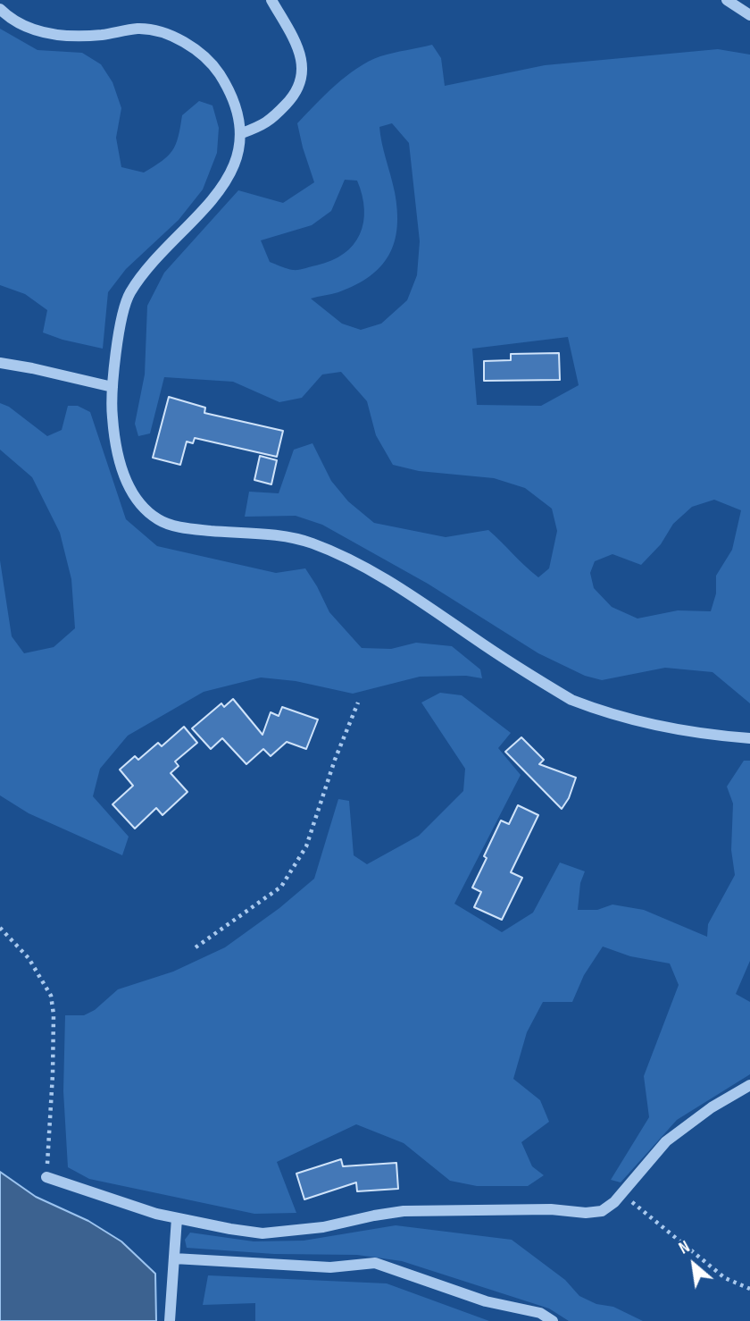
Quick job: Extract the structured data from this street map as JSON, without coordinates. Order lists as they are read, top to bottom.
{
  "north": "top left"
}
